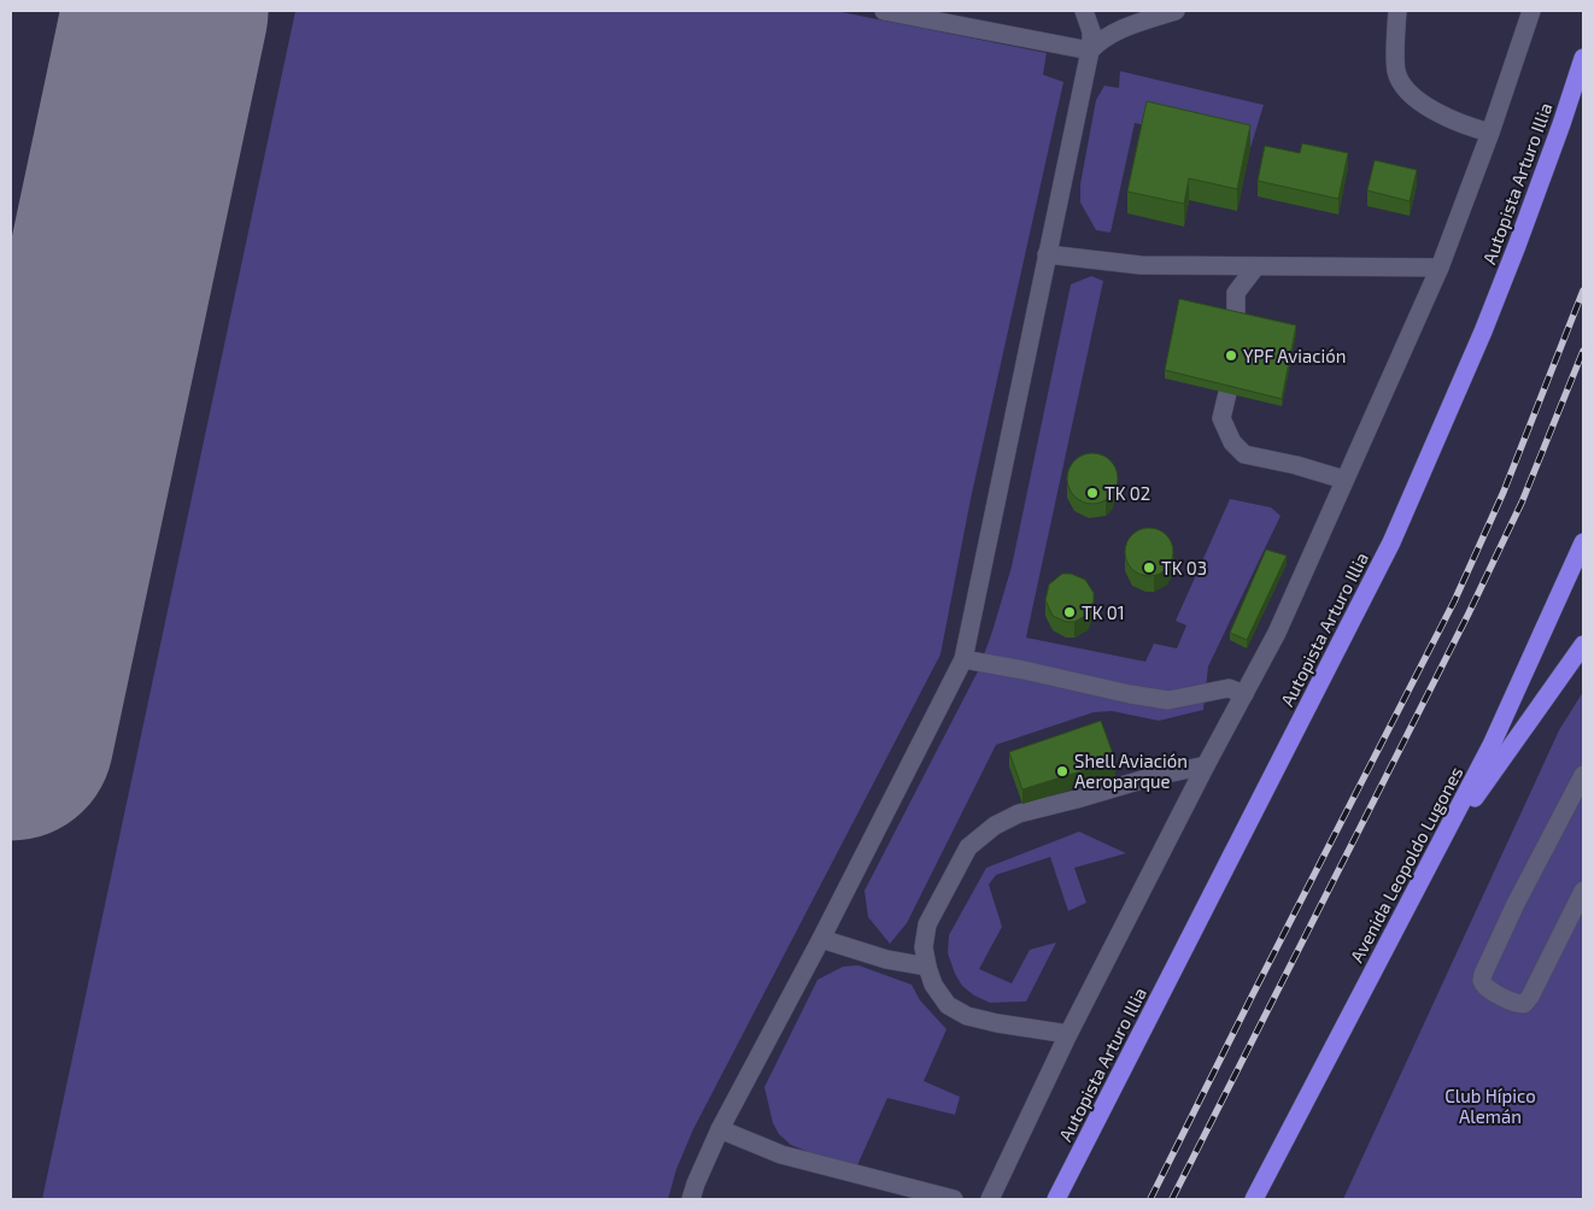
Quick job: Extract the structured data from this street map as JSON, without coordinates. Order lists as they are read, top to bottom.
{
  "streets": {
    "highway": ["Autopista Arturo Illia", "Avenida Leopoldo Lugones"]
  },
  "parks": ["Club Hípico Alemán"],
  "places": [
    "YPF Aviación",
    "TK 02",
    "TK 03",
    "TK 01",
    "Shell Aviación Aeroparque"
  ]
}
